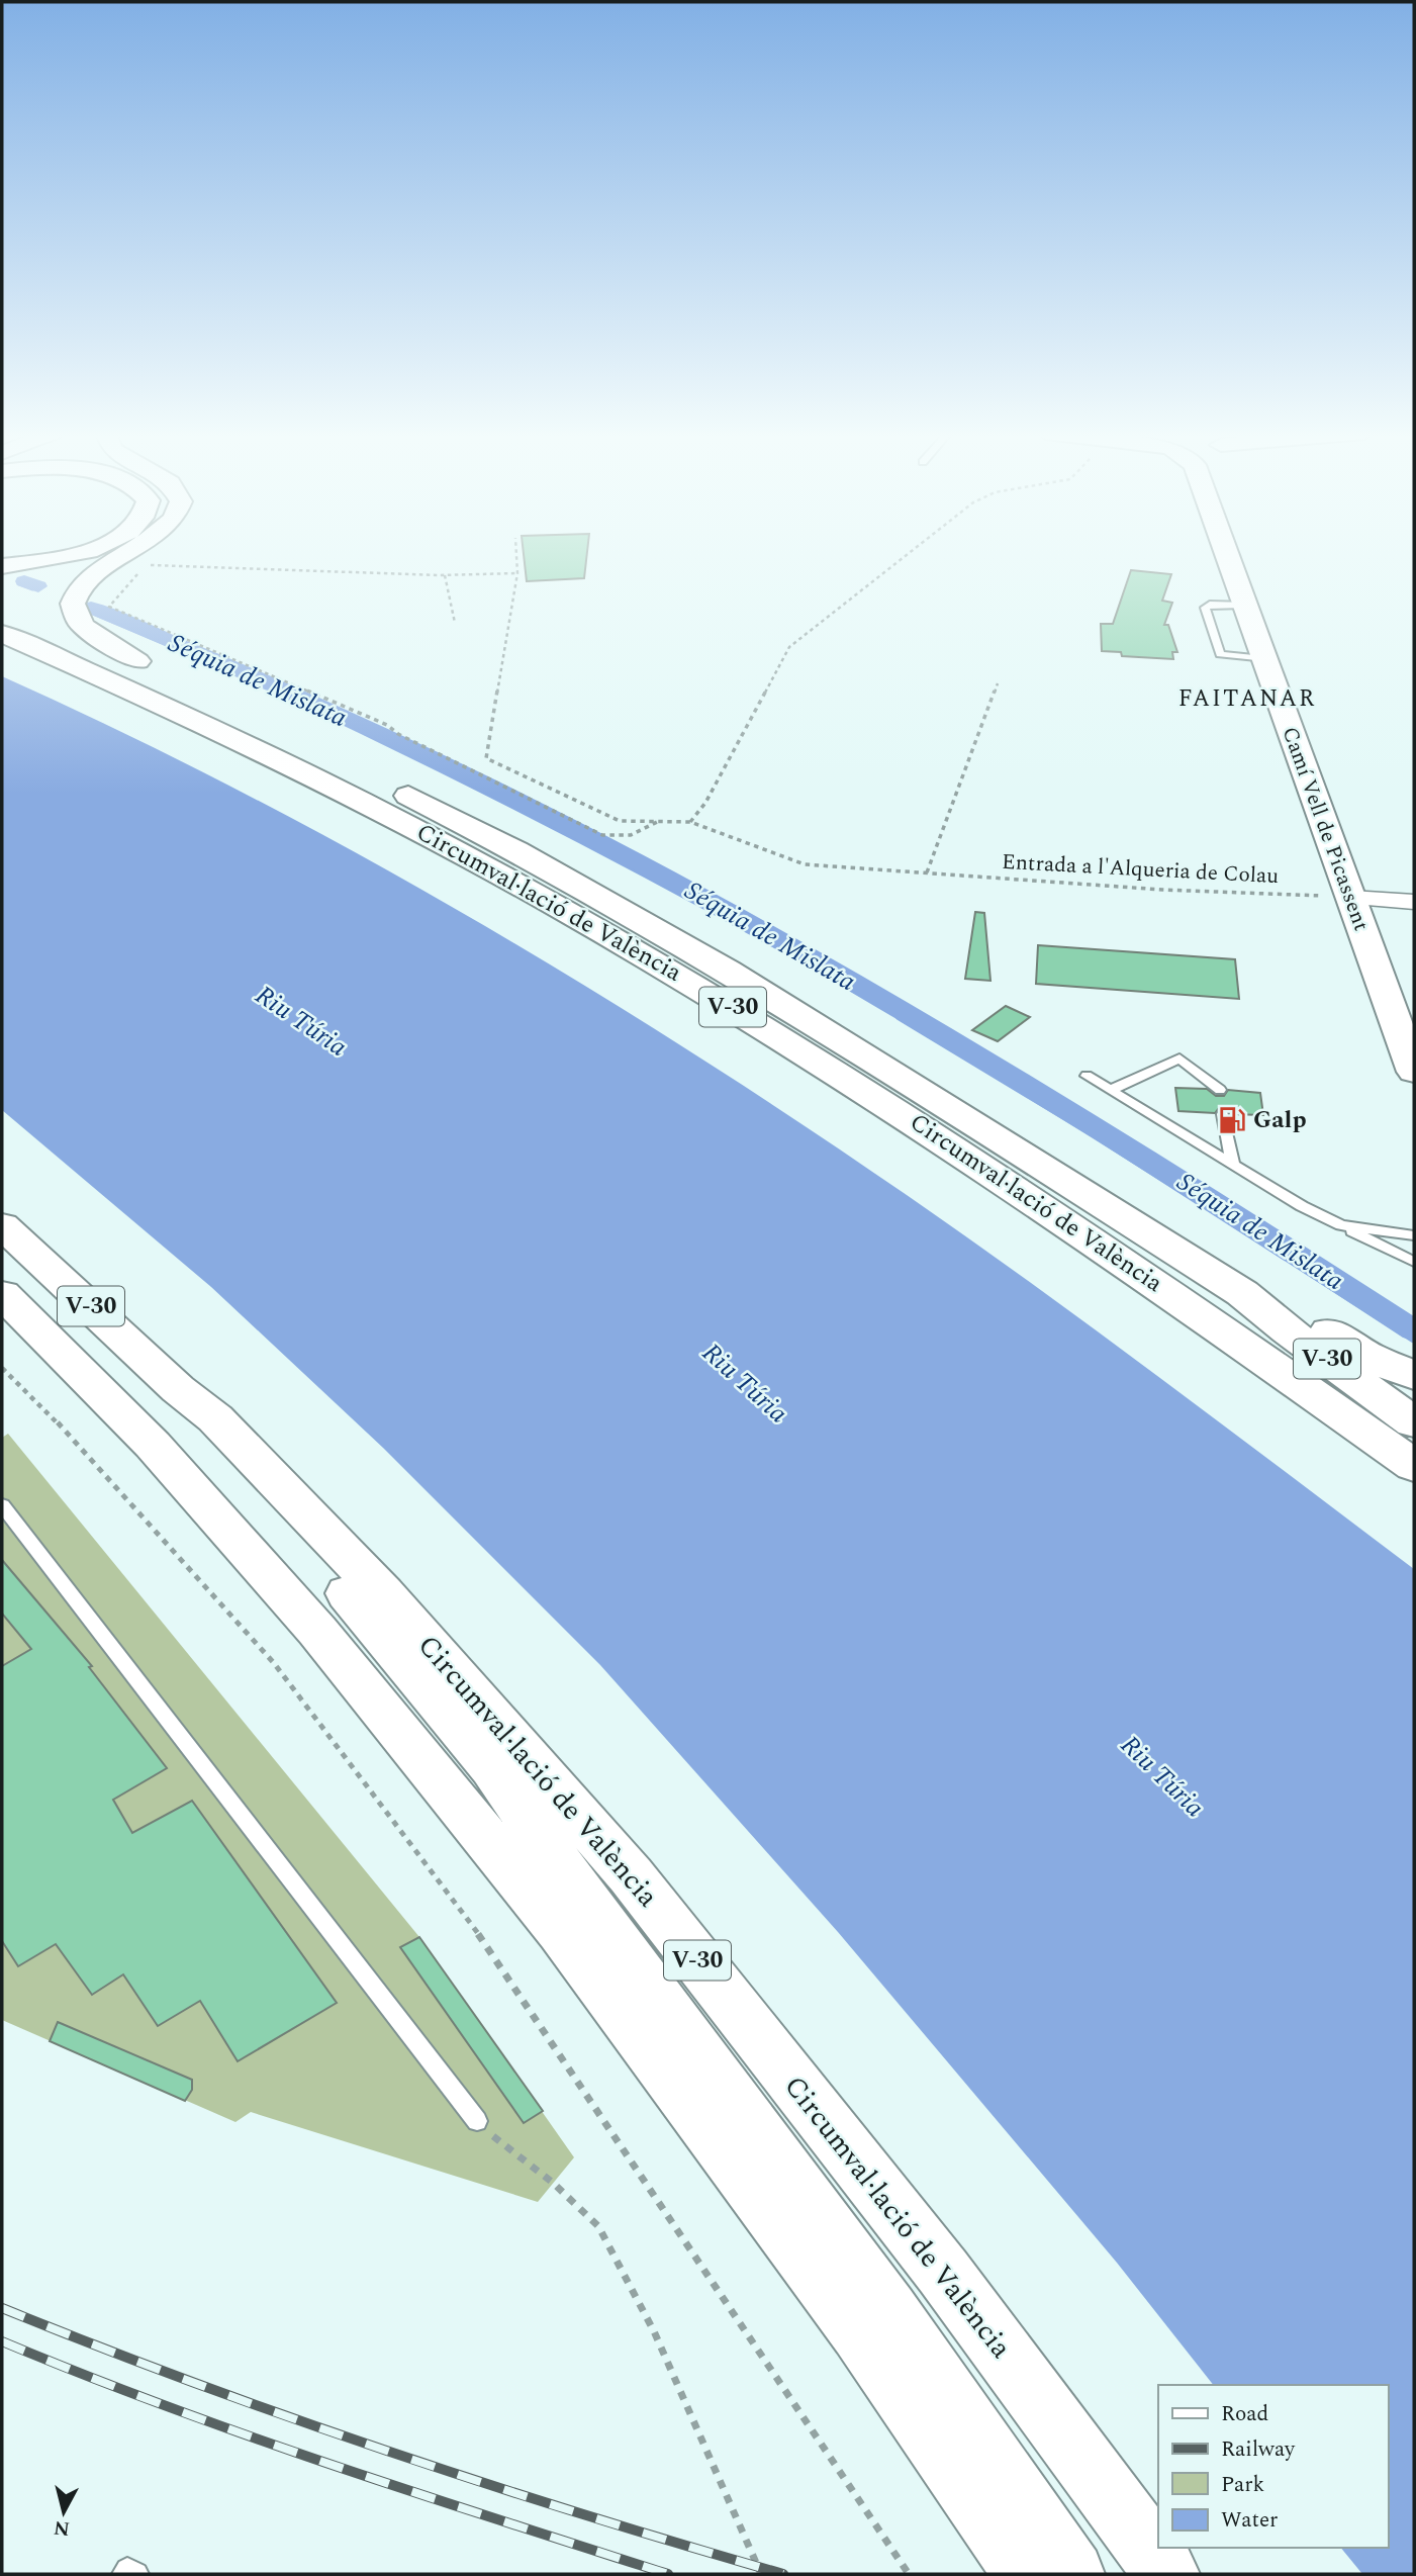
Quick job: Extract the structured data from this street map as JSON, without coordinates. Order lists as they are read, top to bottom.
{
  "streets": {
    "main road": ["Camí Vell de Picassent", "Circumval·lació de València", "V-30"],
    "path": ["Entrada a l'Alqueria de Colau"]
  },
  "crossings": [
    ["Camí Vell de Picassent", "Entrada a l'Alqueria de Colau"]
  ],
  "districts": ["FAITANAR"],
  "water": ["Séquia de Mislata", "Riu Túria"],
  "places": {
    "fuel station": ["Galp"]
  },
  "legend": [
    "Road",
    "Railway",
    "Park",
    "Water"
  ],
  "north": "bottom"
}
